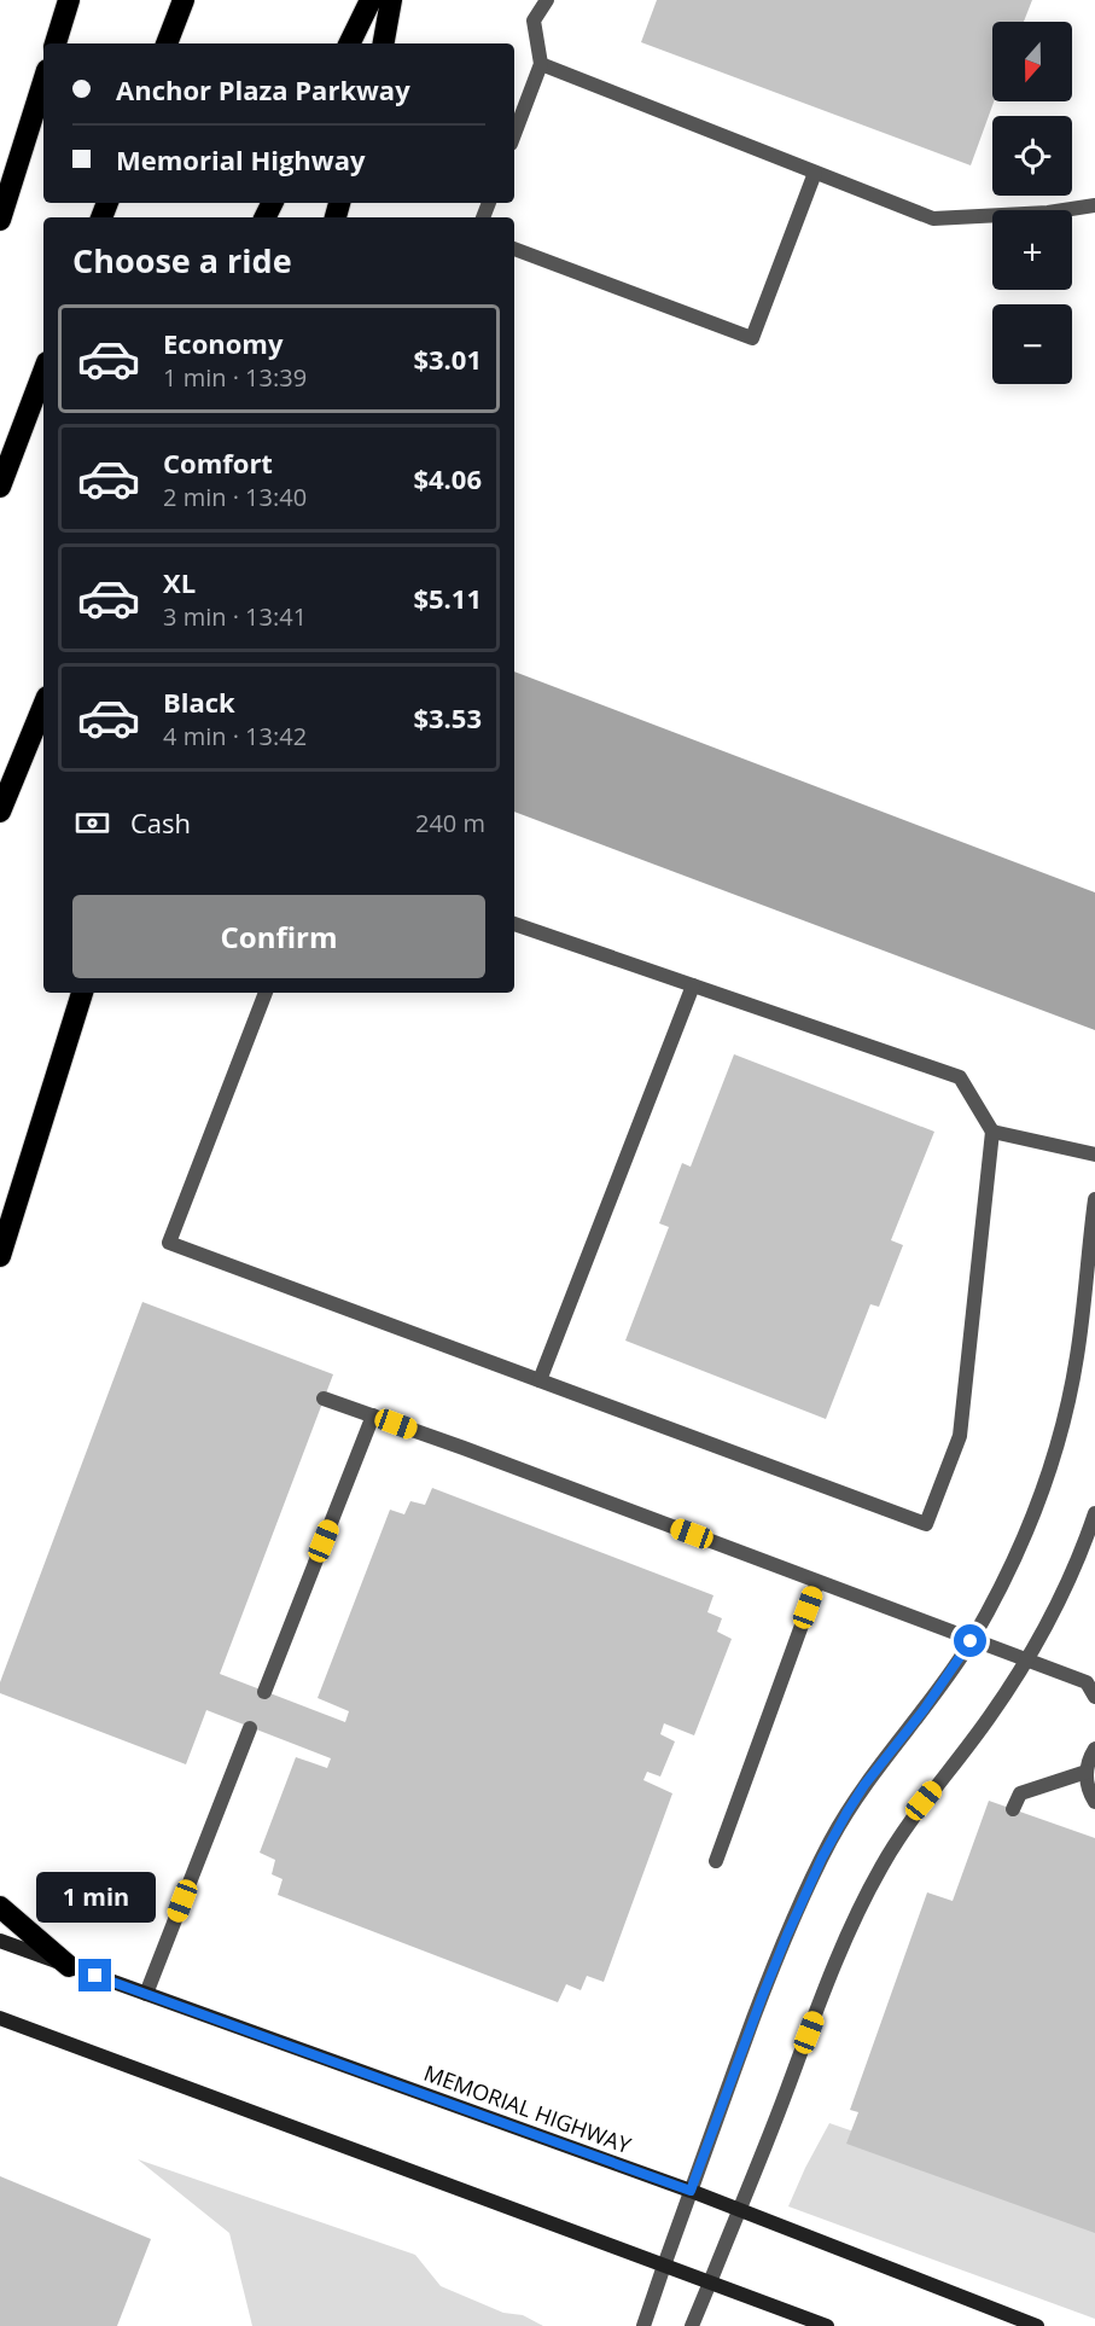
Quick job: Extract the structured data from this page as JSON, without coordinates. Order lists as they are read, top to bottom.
{
  "streets": {
    "main road": ["MEMORIAL HIGHWAY"]
  },
  "north": "bottom",
  "page": {
    "map_buttons": ["+", "−"],
    "banner": ["Anchor Plaza Parkway", "Memorial Highway"],
    "heading": "Choose a ride",
    "list": [
      {
        "name": "Economy",
        "note": "1 min · 13:39",
        "value": "$3.01"
      },
      {
        "name": "Comfort",
        "note": "2 min · 13:40",
        "value": "$4.06"
      },
      {
        "name": "XL",
        "note": "3 min · 13:41",
        "value": "$5.11"
      },
      {
        "name": "Black",
        "note": "4 min · 13:42",
        "value": "$3.53"
      }
    ],
    "pay": ["Cash", "240 m"],
    "buttons": "Confirm",
    "bubble": "1 min"
  }
}
